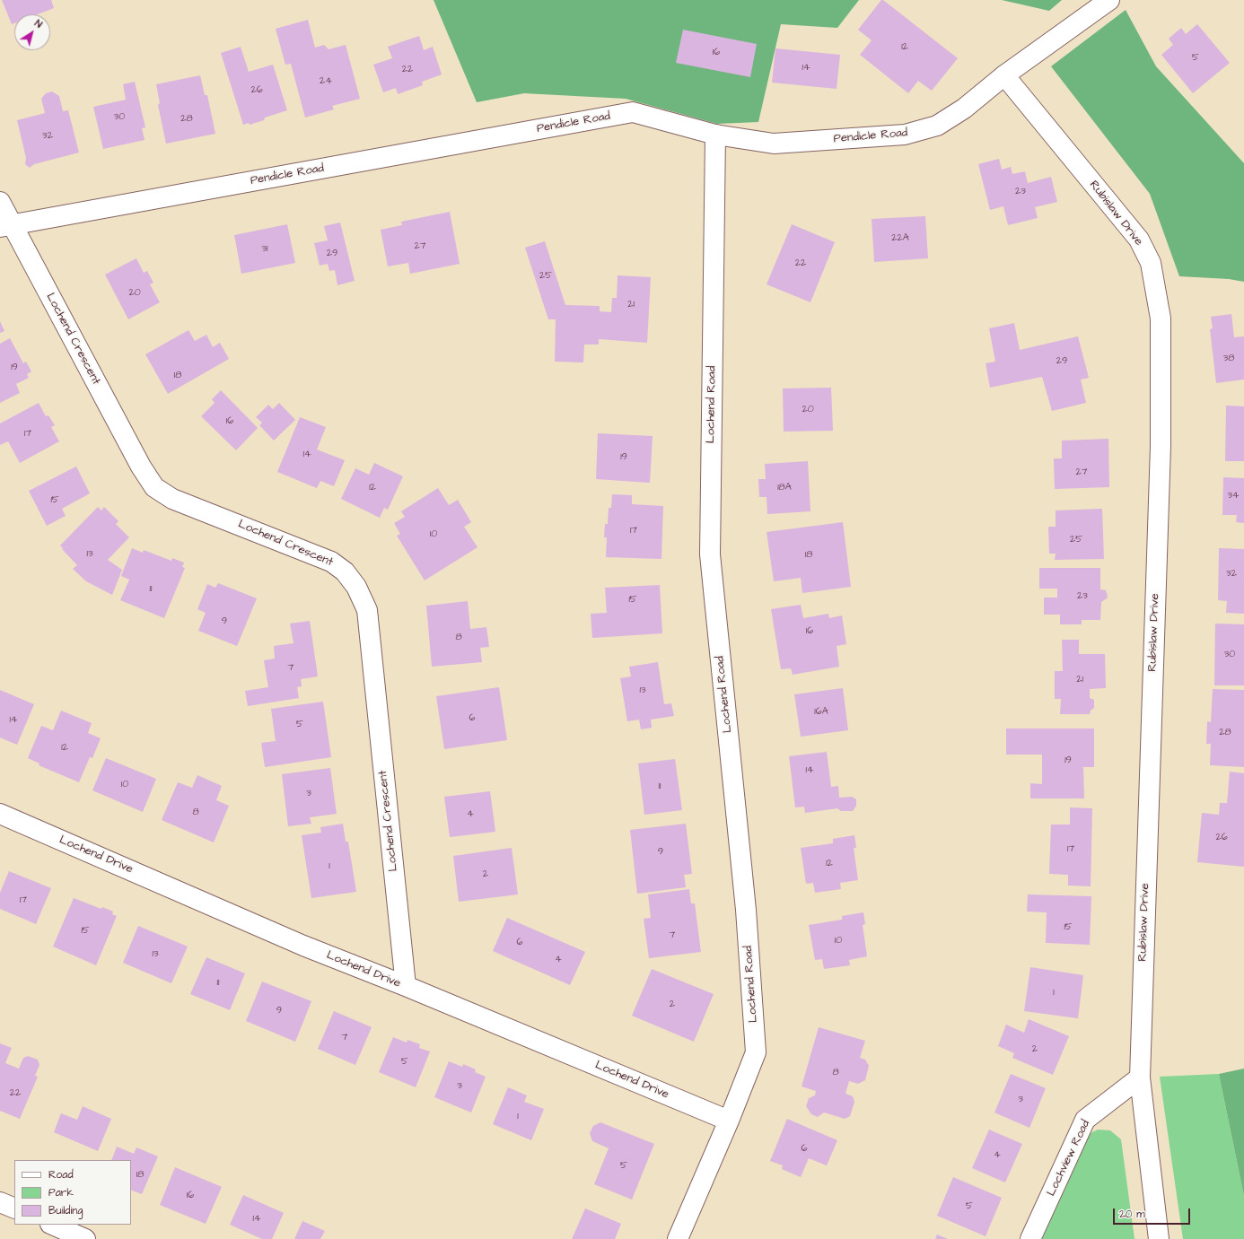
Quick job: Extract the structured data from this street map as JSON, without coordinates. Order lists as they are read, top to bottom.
{
  "streets": {
    "street": [
      "Pendicle Road",
      "Rubislaw Drive",
      "Lochend Crescent",
      "Lochend Road",
      "Lochend Drive",
      "Lochview Road"
    ]
  },
  "crossings": [
    ["Pendicle Road", "Rubislaw Drive"],
    ["Pendicle Road", "Lochend Crescent"],
    ["Pendicle Road", "Lochend Road"],
    ["Rubislaw Drive", "Lochview Road"],
    ["Lochend Crescent", "Lochend Drive"],
    ["Lochend Road", "Lochend Drive"]
  ],
  "house_numbers": [
    "12",
    "16",
    "5",
    "14",
    "22",
    "24",
    "26",
    "30",
    "28",
    "32",
    "23",
    "22A",
    "27",
    "31",
    "29",
    "22",
    "25",
    "20",
    "21",
    "38",
    "29",
    "19",
    "18",
    "20",
    "16",
    "17",
    "14",
    "19",
    "27",
    "12",
    "18A",
    "34",
    "15",
    "17",
    "10",
    "25",
    "13",
    "18",
    "32",
    "11",
    "23",
    "15",
    "9",
    "16",
    "8",
    "30",
    "7",
    "21",
    "13",
    "16A",
    "6",
    "14",
    "5",
    "28",
    "12",
    "19",
    "14",
    "10",
    "11",
    "3",
    "8",
    "4",
    "26",
    "17",
    "9",
    "12",
    "1",
    "2",
    "17",
    "15",
    "15",
    "7",
    "10",
    "6",
    "13",
    "4",
    "11",
    "1",
    "2",
    "9",
    "7",
    "2",
    "5",
    "8",
    "3",
    "22",
    "3",
    "1",
    "6",
    "4",
    "5",
    "18",
    "16",
    "5",
    "14"
  ],
  "legend": ["Road", "Park", "Building"],
  "scale_bar": "20 m",
  "north": "top right"
}
